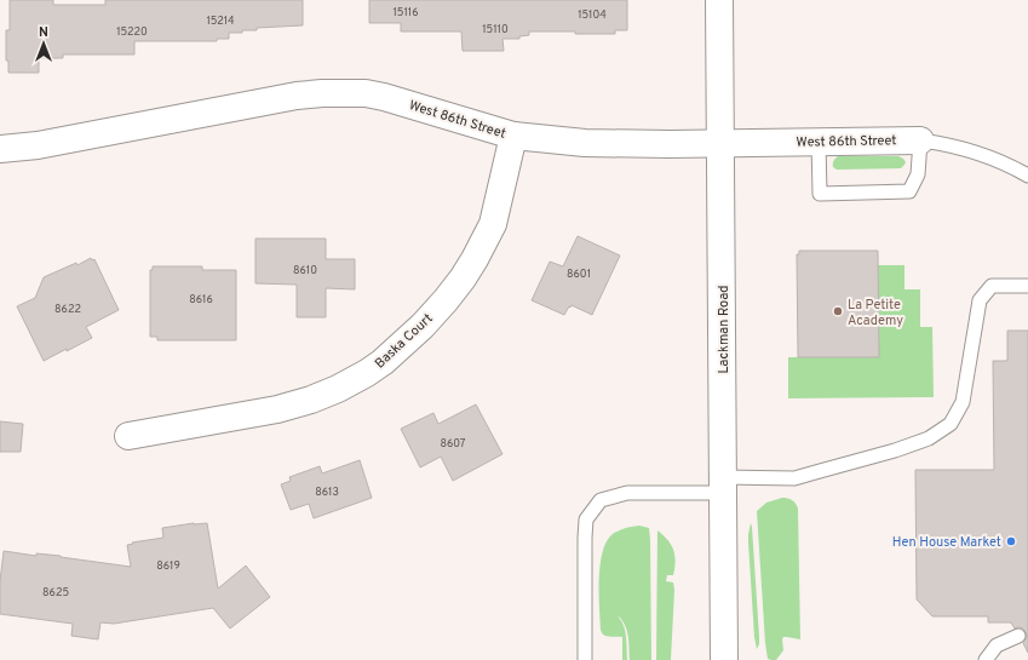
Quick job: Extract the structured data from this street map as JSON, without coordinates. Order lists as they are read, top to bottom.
{
  "streets": {
    "street": ["West 86th Street", "Lackman Road", "Baska Court"]
  },
  "crossings": [
    ["West 86th Street", "Lackman Road"],
    ["West 86th Street", "Baska Court"]
  ],
  "places": ["La Petite Academy", "Hen House Market"],
  "house_numbers": [
    "15116",
    "15104",
    "15214",
    "15110",
    "15220",
    "8610",
    "8601",
    "8616",
    "8622",
    "8607",
    "8613",
    "8619",
    "8625"
  ],
  "north": "top"
}
